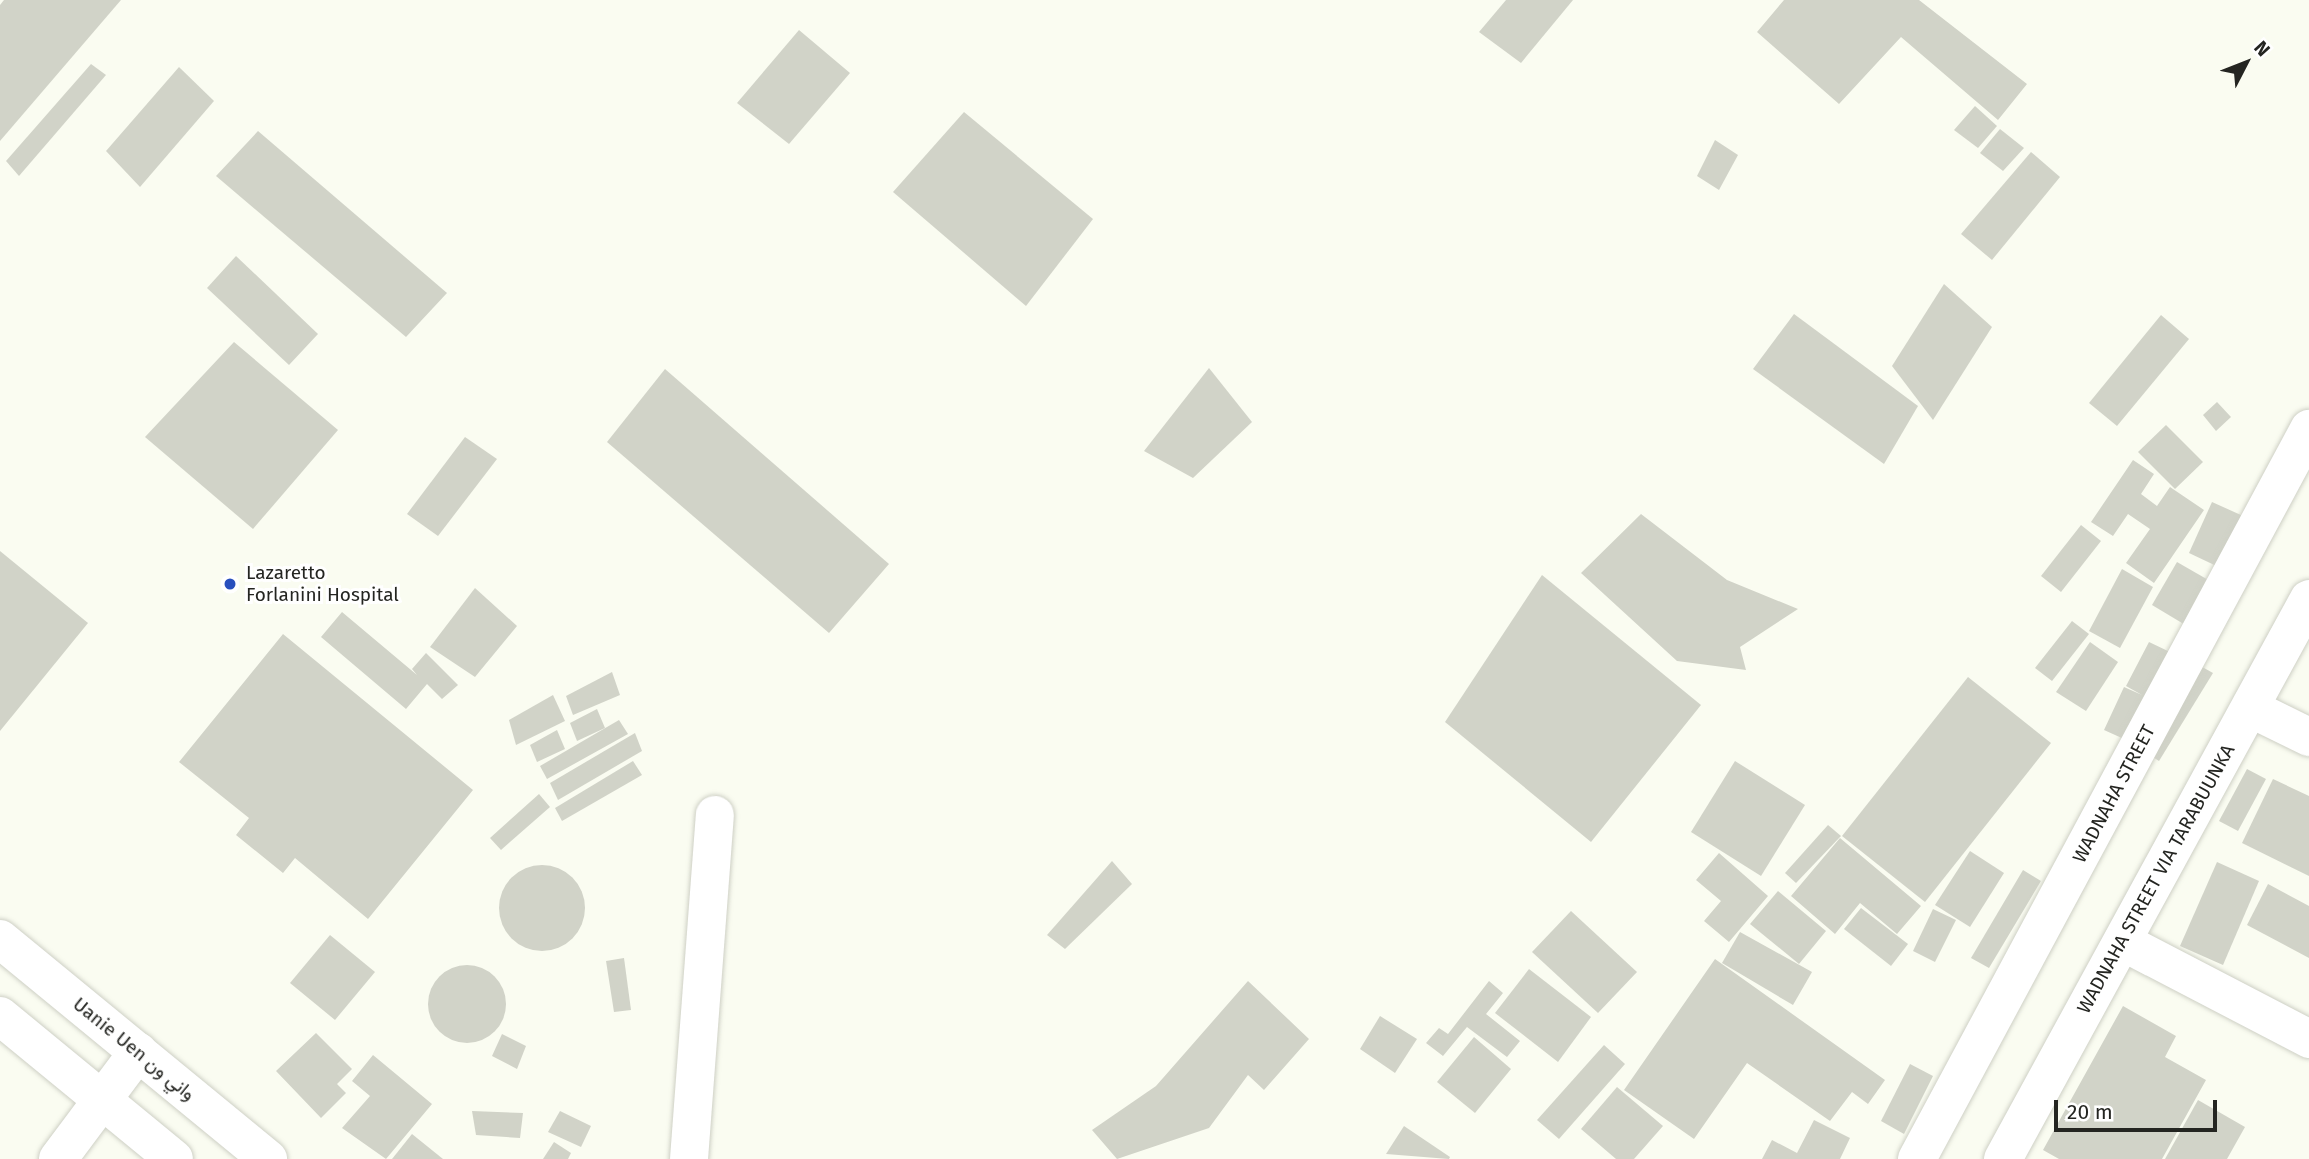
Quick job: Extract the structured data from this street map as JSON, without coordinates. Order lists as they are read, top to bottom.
{
  "streets": {
    "main road": ["WADNAHA STREET", "WADNAHA STREET VIA TARABUUNKA", "Uanie Uen واني ون"]
  },
  "places": ["Lazaretto Forlanini Hospital"],
  "scale_bar": "20 m",
  "north": "top right"
}
